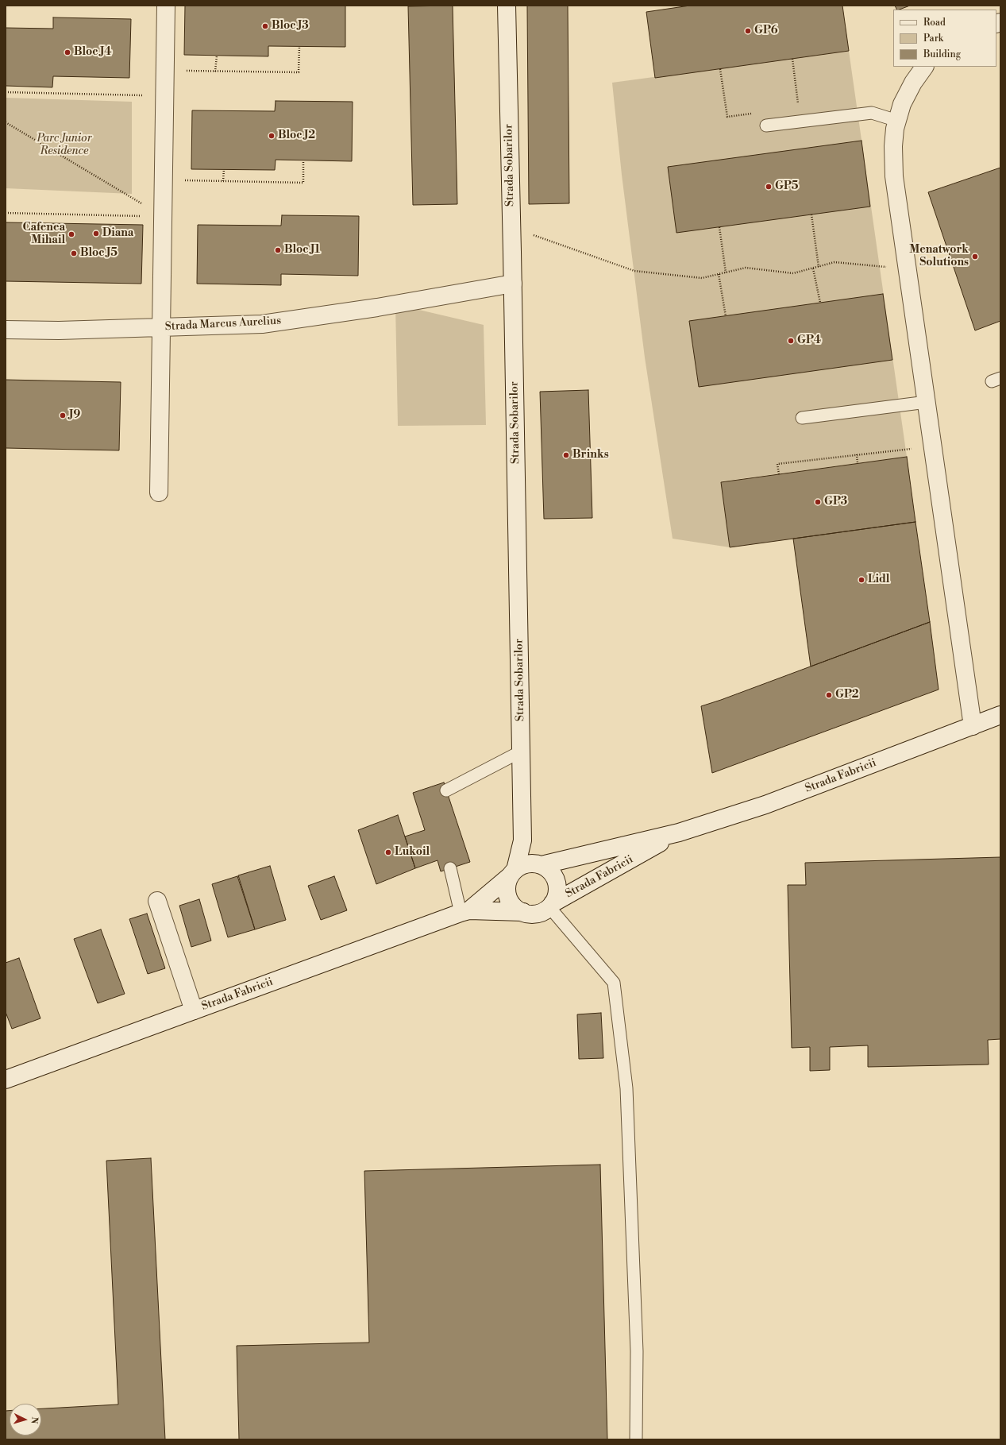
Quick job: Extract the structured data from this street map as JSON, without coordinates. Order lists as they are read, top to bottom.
{
  "streets": {
    "street": ["Strada Sobarilor", "Strada Marcus Aurelius", "Strada Fabricii"]
  },
  "crossings": [
    ["Strada Sobarilor", "Strada Marcus Aurelius"],
    ["Strada Sobarilor", "Strada Fabricii"]
  ],
  "parks": ["Parc Junior Residence"],
  "places": [
    "Bloc J3",
    "GP6",
    "Bloc J4",
    "Bloc J2",
    "GP5",
    "Diana",
    "Cafenea Mihail",
    "Bloc J1",
    "Bloc J5",
    "Menatwork Solutions",
    "GP4",
    "J9",
    "Brinks",
    "GP3",
    "Lidl",
    "GP2",
    "Lukoil"
  ],
  "legend": ["Road", "Park", "Building"],
  "north": "right"
}
